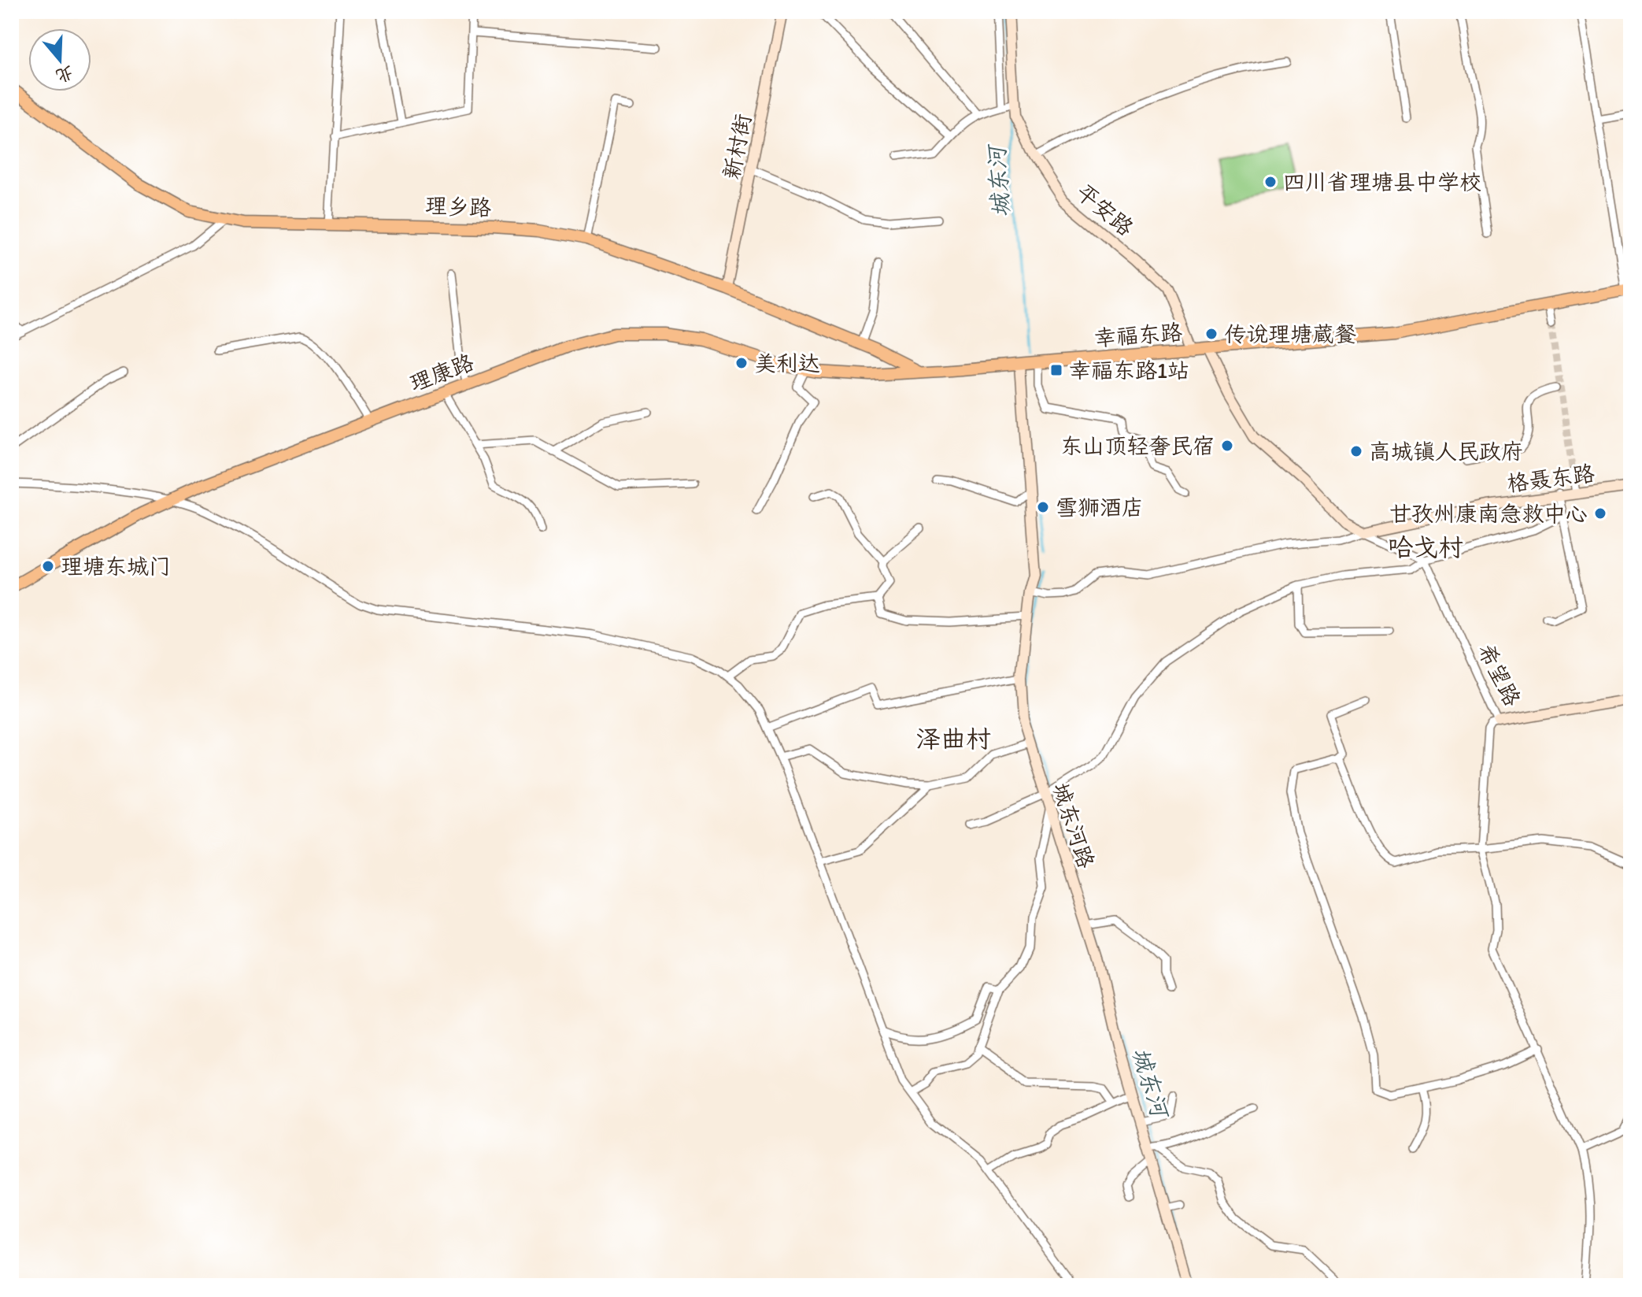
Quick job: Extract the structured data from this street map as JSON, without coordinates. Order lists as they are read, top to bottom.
{
  "streets": {
    "main road": ["理乡路", "幸福东路", "理康路"],
    "street": [
      "新村街",
      "平安路",
      "格聂东路",
      "希望路",
      "城东河路"
    ]
  },
  "crossings": [
    ["新村街", "理乡路"],
    ["理乡路", "幸福东路"],
    ["平安路", "幸福东路"],
    ["幸福东路", "理康路"],
    ["幸福东路", "城东河路"]
  ],
  "districts": ["哈戈村", "泽曲村"],
  "water": ["城东河"],
  "places": {
    "other": [
      "四川省理塘县中学校",
      "传说理塘蔵餐",
      "美利达",
      "东山顶轻奢民宿",
      "高城镇人民政府",
      "雪狮酒店",
      "甘孜州康南急救中心",
      "理塘东城门"
    ],
    "transit": ["幸福东路1站"]
  },
  "north": "bottom"
}
